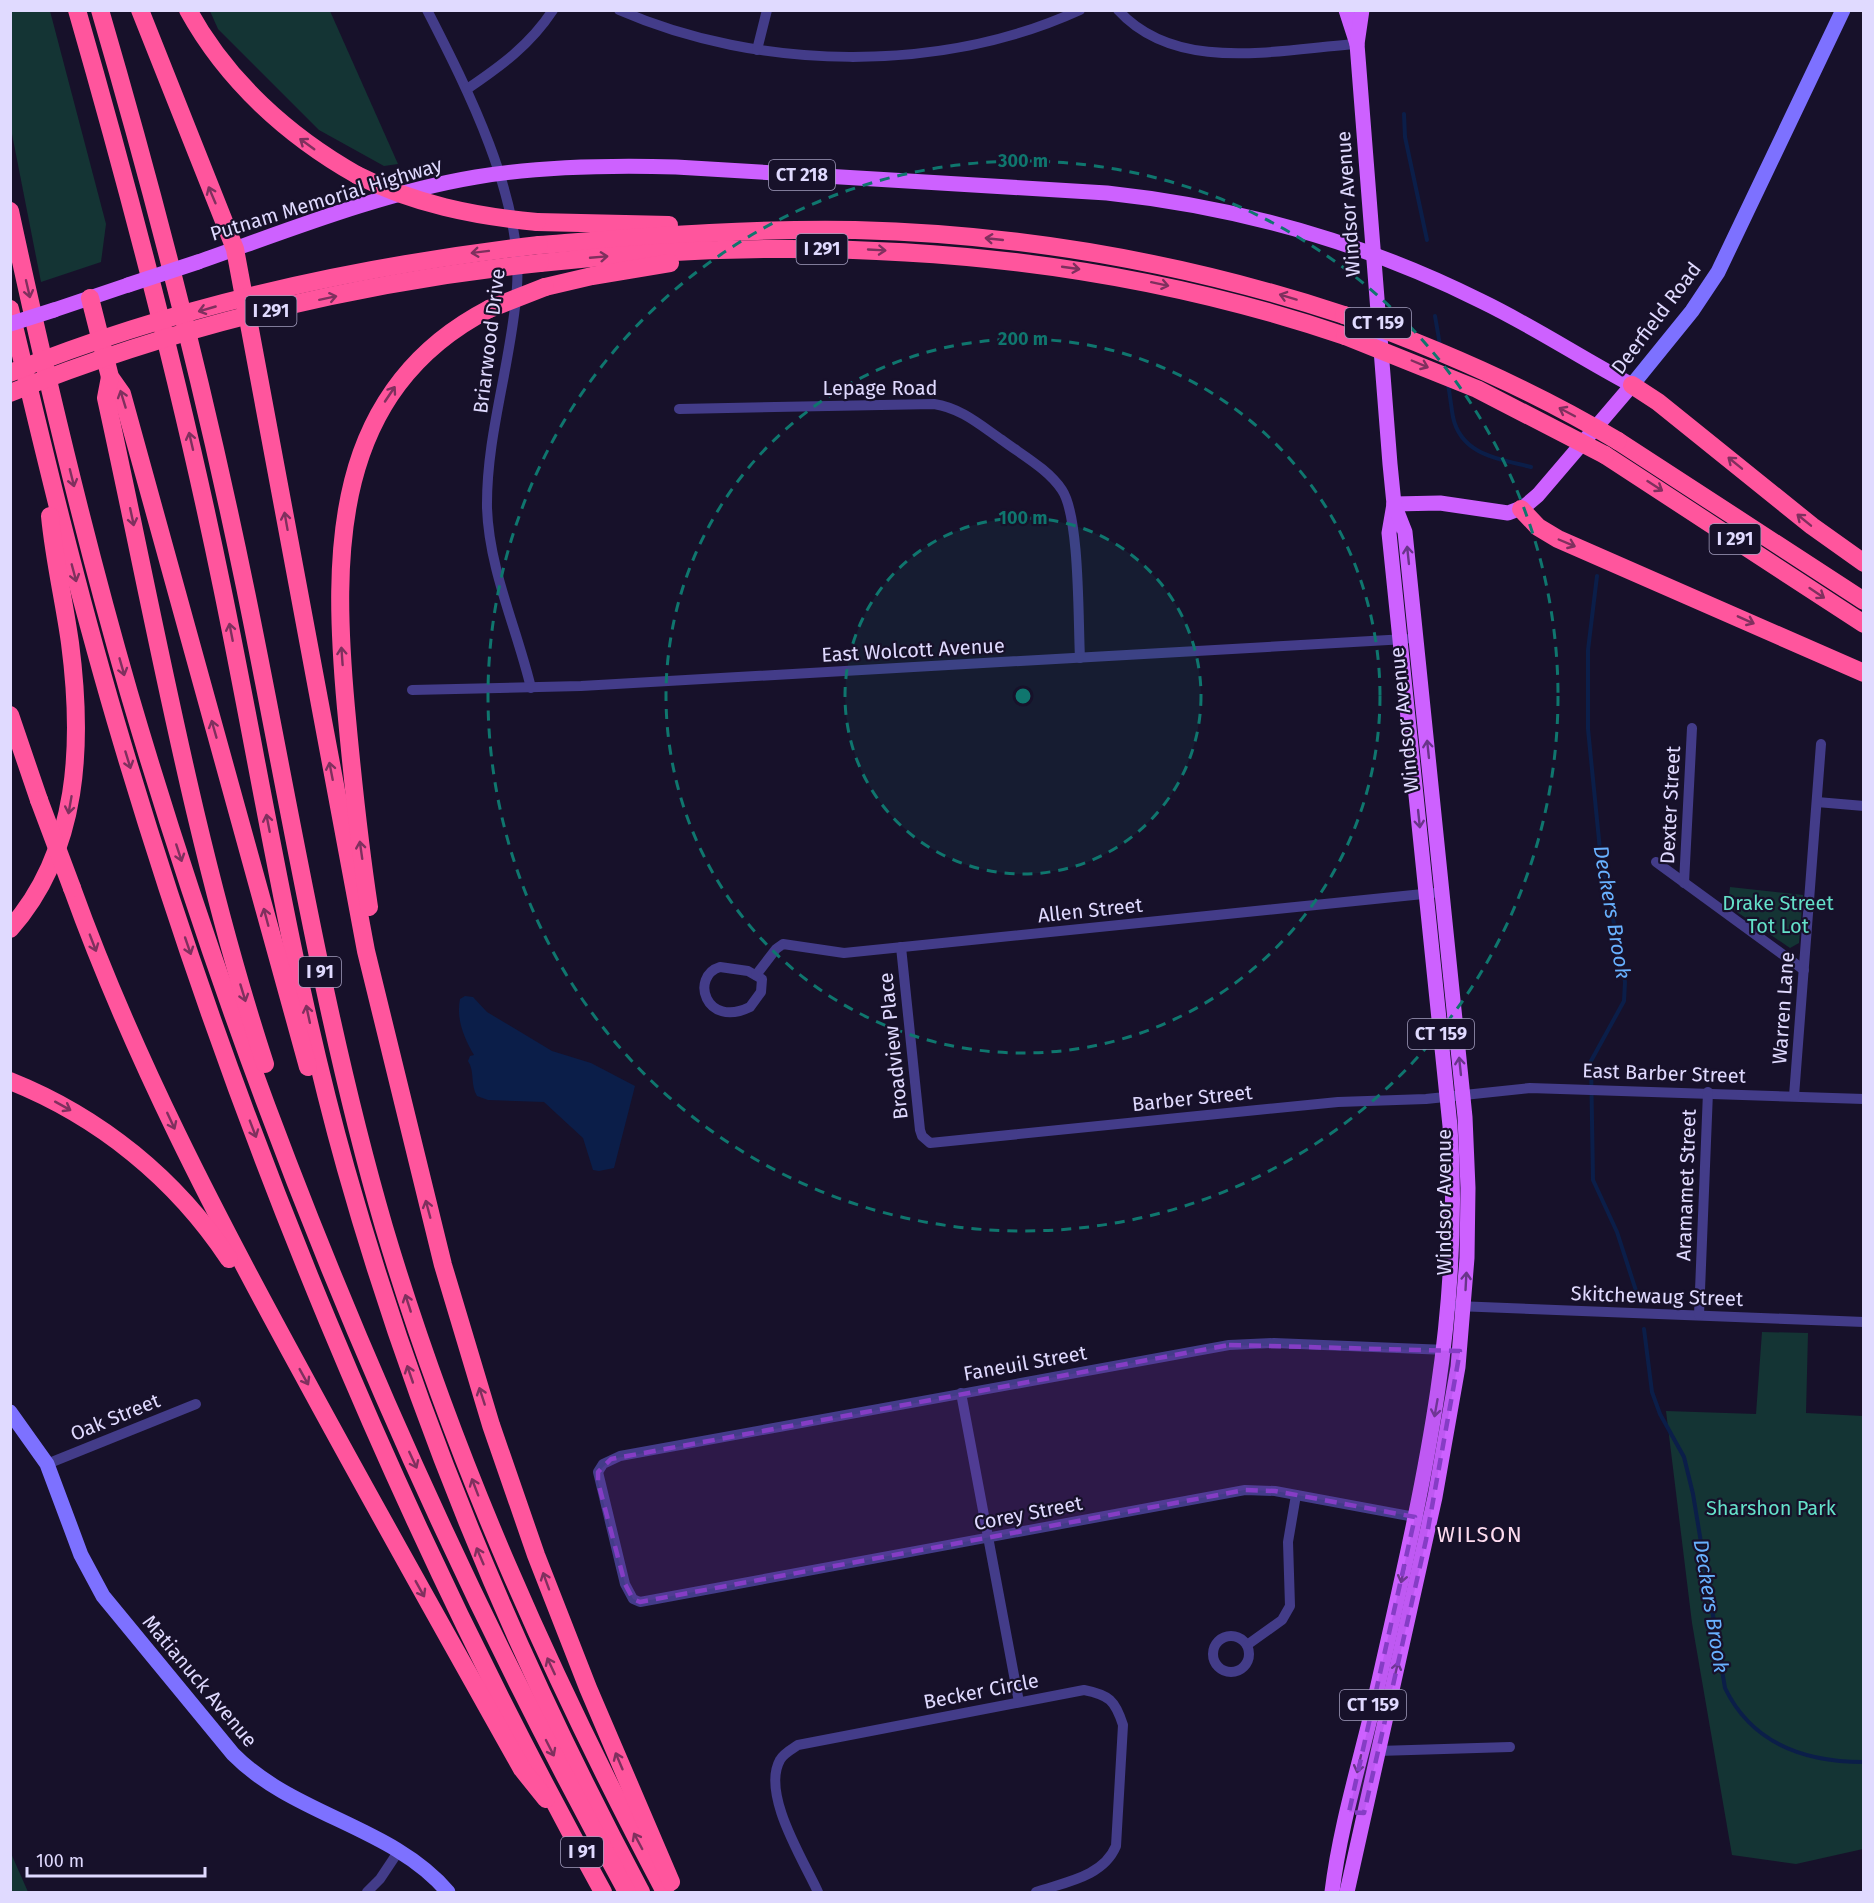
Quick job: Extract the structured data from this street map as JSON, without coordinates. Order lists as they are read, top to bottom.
{
  "streets": {
    "highway": ["I 291", "I 91"],
    "main road": [
      "CT 218",
      "Putnam Memorial Highway",
      "Windsor Avenue",
      "Deerfield Road",
      "CT 159"
    ],
    "street": [
      "Briarwood Drive",
      "Lepage Road",
      "East Wolcott Avenue",
      "Dexter Street",
      "Allen Street",
      "Warren Lane",
      "Broadview Place",
      "East Barber Street",
      "Barber Street",
      "Aramamet Street",
      "Skitchewaug Street",
      "Faneuil Street",
      "Oak Street",
      "Corey Street",
      "Matianuck Avenue",
      "Becker Circle"
    ]
  },
  "crossings": [
    ["Putnam Memorial Highway", "Windsor Avenue"],
    ["Putnam Memorial Highway", "Deerfield Road"],
    ["Putnam Memorial Highway", "Briarwood Drive"],
    ["Windsor Avenue", "East Wolcott Avenue"],
    ["Windsor Avenue", "Allen Street"],
    ["Windsor Avenue", "East Barber Street"],
    ["Windsor Avenue", "Barber Street"],
    ["Windsor Avenue", "Skitchewaug Street"],
    ["Windsor Avenue", "Faneuil Street"],
    ["Windsor Avenue", "Corey Street"],
    ["Briarwood Drive", "East Wolcott Avenue"],
    ["Lepage Road", "East Wolcott Avenue"],
    ["Allen Street", "Broadview Place"],
    ["Warren Lane", "East Barber Street"],
    ["Broadview Place", "Barber Street"],
    ["East Barber Street", "Barber Street"],
    ["East Barber Street", "Aramamet Street"],
    ["Aramamet Street", "Skitchewaug Street"],
    ["Faneuil Street", "Corey Street"],
    ["Oak Street", "Matianuck Avenue"]
  ],
  "districts": ["WILSON"],
  "water": ["Deckers Brook"],
  "parks": ["Drake Street Tot Lot", "Sharshon Park"],
  "scale_bar": "100 m",
  "rings": ["300 m", "200 m", "100 m"]
}
